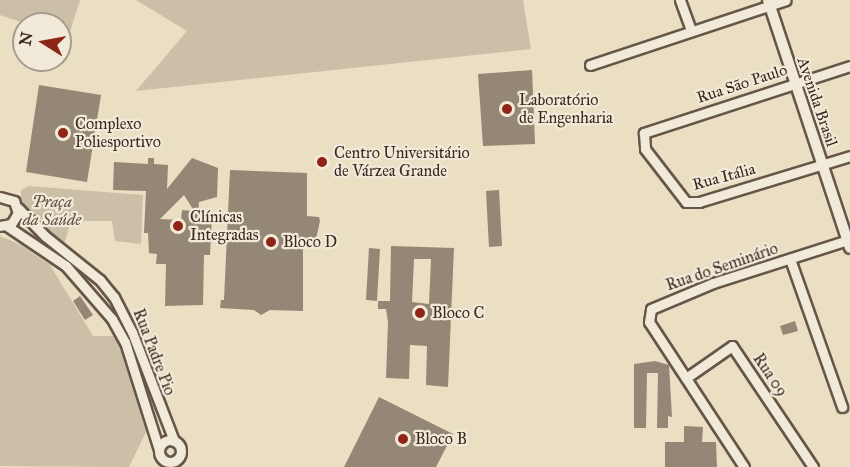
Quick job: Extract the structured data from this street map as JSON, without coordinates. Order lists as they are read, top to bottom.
{
  "streets": {
    "street": [
      "Rua São Paulo",
      "Avenida Brasil",
      "Rua Itália",
      "Rua do Seminário",
      "Rua Padre Pio",
      "Rua 09"
    ]
  },
  "crossings": [
    ["Rua São Paulo", "Avenida Brasil"],
    ["Rua São Paulo", "Rua Itália"],
    ["Avenida Brasil", "Rua Itália"],
    ["Avenida Brasil", "Rua do Seminário"],
    ["Rua do Seminário", "Rua 09"]
  ],
  "parks": ["Praça da Saúde"],
  "places": [
    "Laboratório de Engenharia",
    "Complexo Poliesportivo",
    "Centro Universitário de Várzea Grande",
    "Clínicas Integradas",
    "Bloco D",
    "Bloco C",
    "Bloco B"
  ],
  "north": "left"
}
